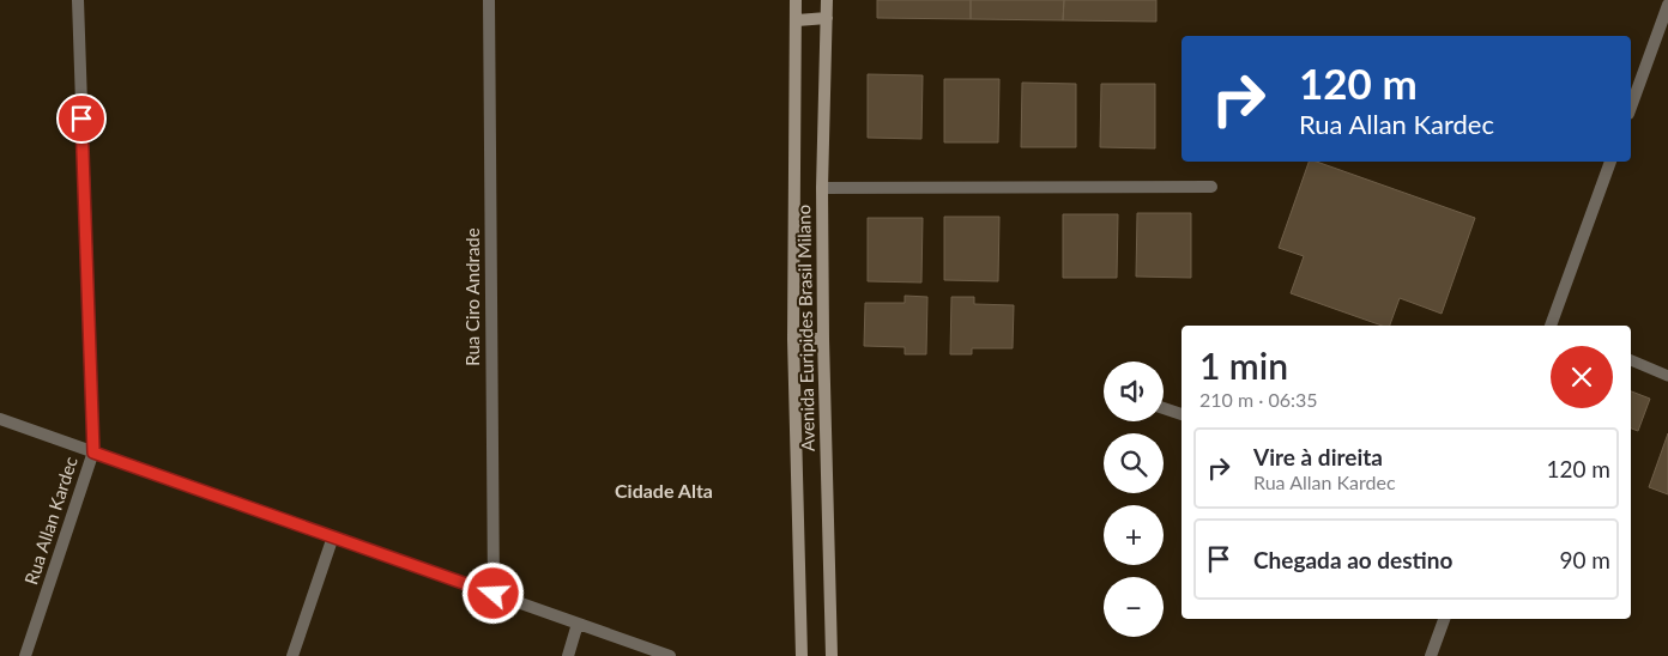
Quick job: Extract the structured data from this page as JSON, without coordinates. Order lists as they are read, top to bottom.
{
  "streets": {
    "main road": ["Avenida Euripides Brasil Milano"],
    "street": ["Rua Ciro Andrade", "Rua Allan Kardec"]
  },
  "districts": ["Cidade Alta"],
  "page": {
    "turn": ["120 m", "Rua Allan Kardec"],
    "heading": ["1 min", "210 m · 06:35"],
    "map_buttons": ["+", "−"],
    "list": [
      {
        "name": "Vire à direita",
        "note": "Rua Allan Kardec",
        "value": "120 m"
      },
      {
        "name": "Chegada ao destino",
        "value": "90 m"
      }
    ]
  }
}
